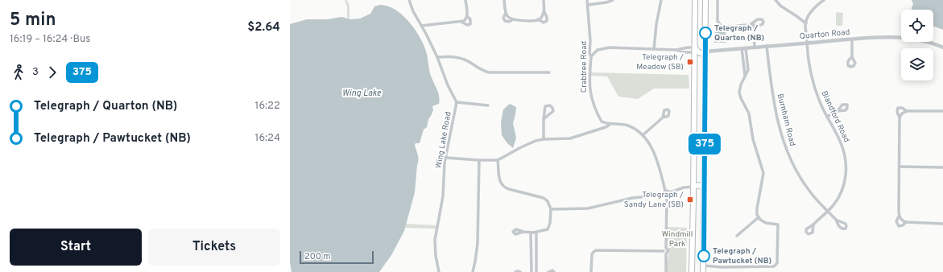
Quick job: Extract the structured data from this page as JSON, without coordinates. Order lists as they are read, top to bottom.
{
  "streets": {
    "street": [
      "Quarton Road",
      "Crabtree Road",
      "Blandford Road",
      "Burnham Road",
      "Wing Lake Road"
    ]
  },
  "crossings": [
    ["Quarton Road", "Blandford Road"],
    ["Quarton Road", "Burnham Road"],
    ["Blandford Road", "Burnham Road"]
  ],
  "water": ["Wing Lake"],
  "parks": ["Windmill Park"],
  "places": {
    "other": ["Telegraph / Quarton (NB)", "Telegraph / Pawtucket (NB)"],
    "transit": ["Telegraph / Meadow (SB)", "Telegraph / Sandy Lane (SB)"]
  },
  "lines": ["bus line 375"],
  "scale_bar": "200 m",
  "page": {
    "heading": ["5 min", "16:19 – 16:24 · Bus", "$2.64"],
    "on_map": "375",
    "legs": ["3", "375"],
    "list": [
      {
        "name": "Telegraph / Quarton (NB)",
        "value": "16:22"
      },
      {
        "name": "Telegraph / Pawtucket (NB)",
        "value": "16:24"
      }
    ],
    "buttons": ["Start", "Tickets"],
    "scale": "200 m"
  }
}
